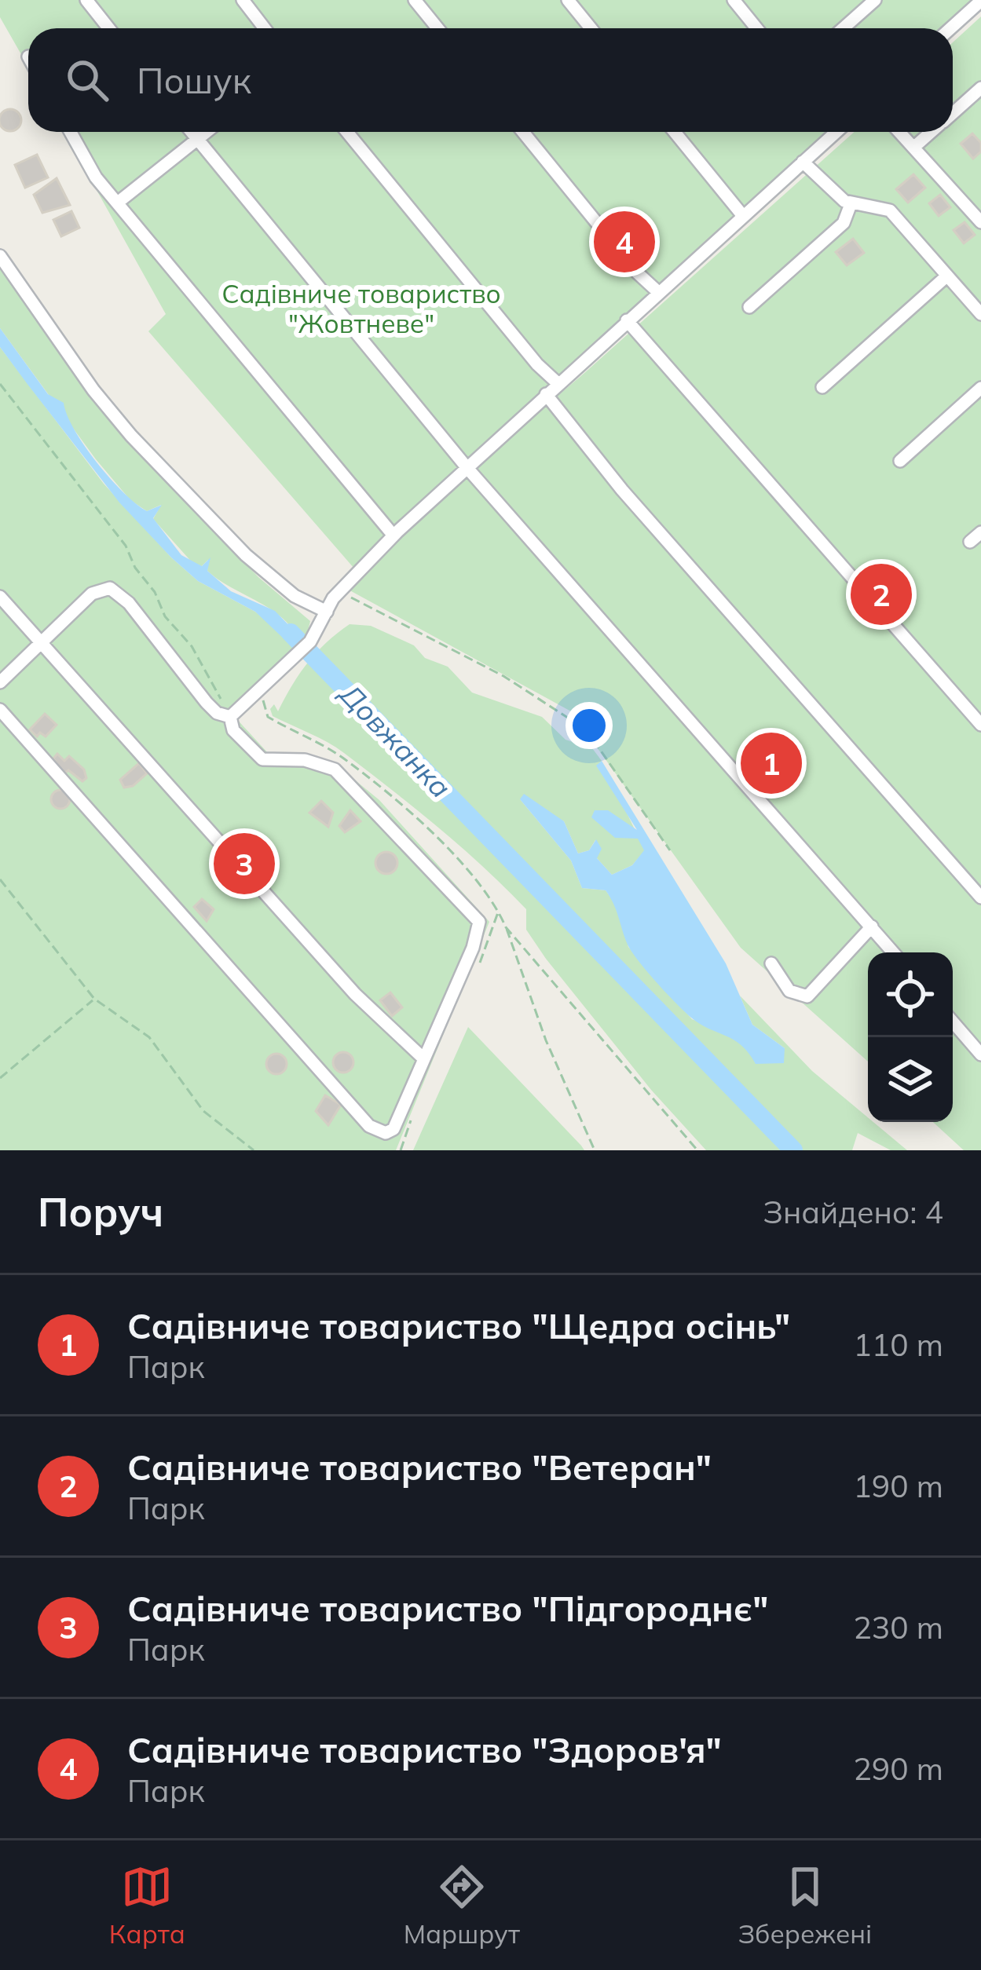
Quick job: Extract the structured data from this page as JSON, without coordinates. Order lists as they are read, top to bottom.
{
  "water": ["Довжанка"],
  "parks": ["Садівниче товариство \"Жовтневе\""],
  "page": {
    "search": "Пошук",
    "pins": [
      "4",
      "2",
      "1",
      "3"
    ],
    "heading": ["Поруч", "Знайдено: 4"],
    "list": [
      {
        "mark": "1",
        "name": "Садівниче товариство \"Щедра осінь\"",
        "note": "Парк",
        "value": "110 m"
      },
      {
        "mark": "2",
        "name": "Садівниче товариство \"Ветеран\"",
        "note": "Парк",
        "value": "190 m"
      },
      {
        "mark": "3",
        "name": "Садівниче товариство \"Підгороднє\"",
        "note": "Парк",
        "value": "230 m"
      },
      {
        "mark": "4",
        "name": "Садівниче товариство \"Здоров'я\"",
        "note": "Парк",
        "value": "290 m"
      }
    ],
    "nav": ["Карта", "Маршрут", "Збережені"]
  }
}
